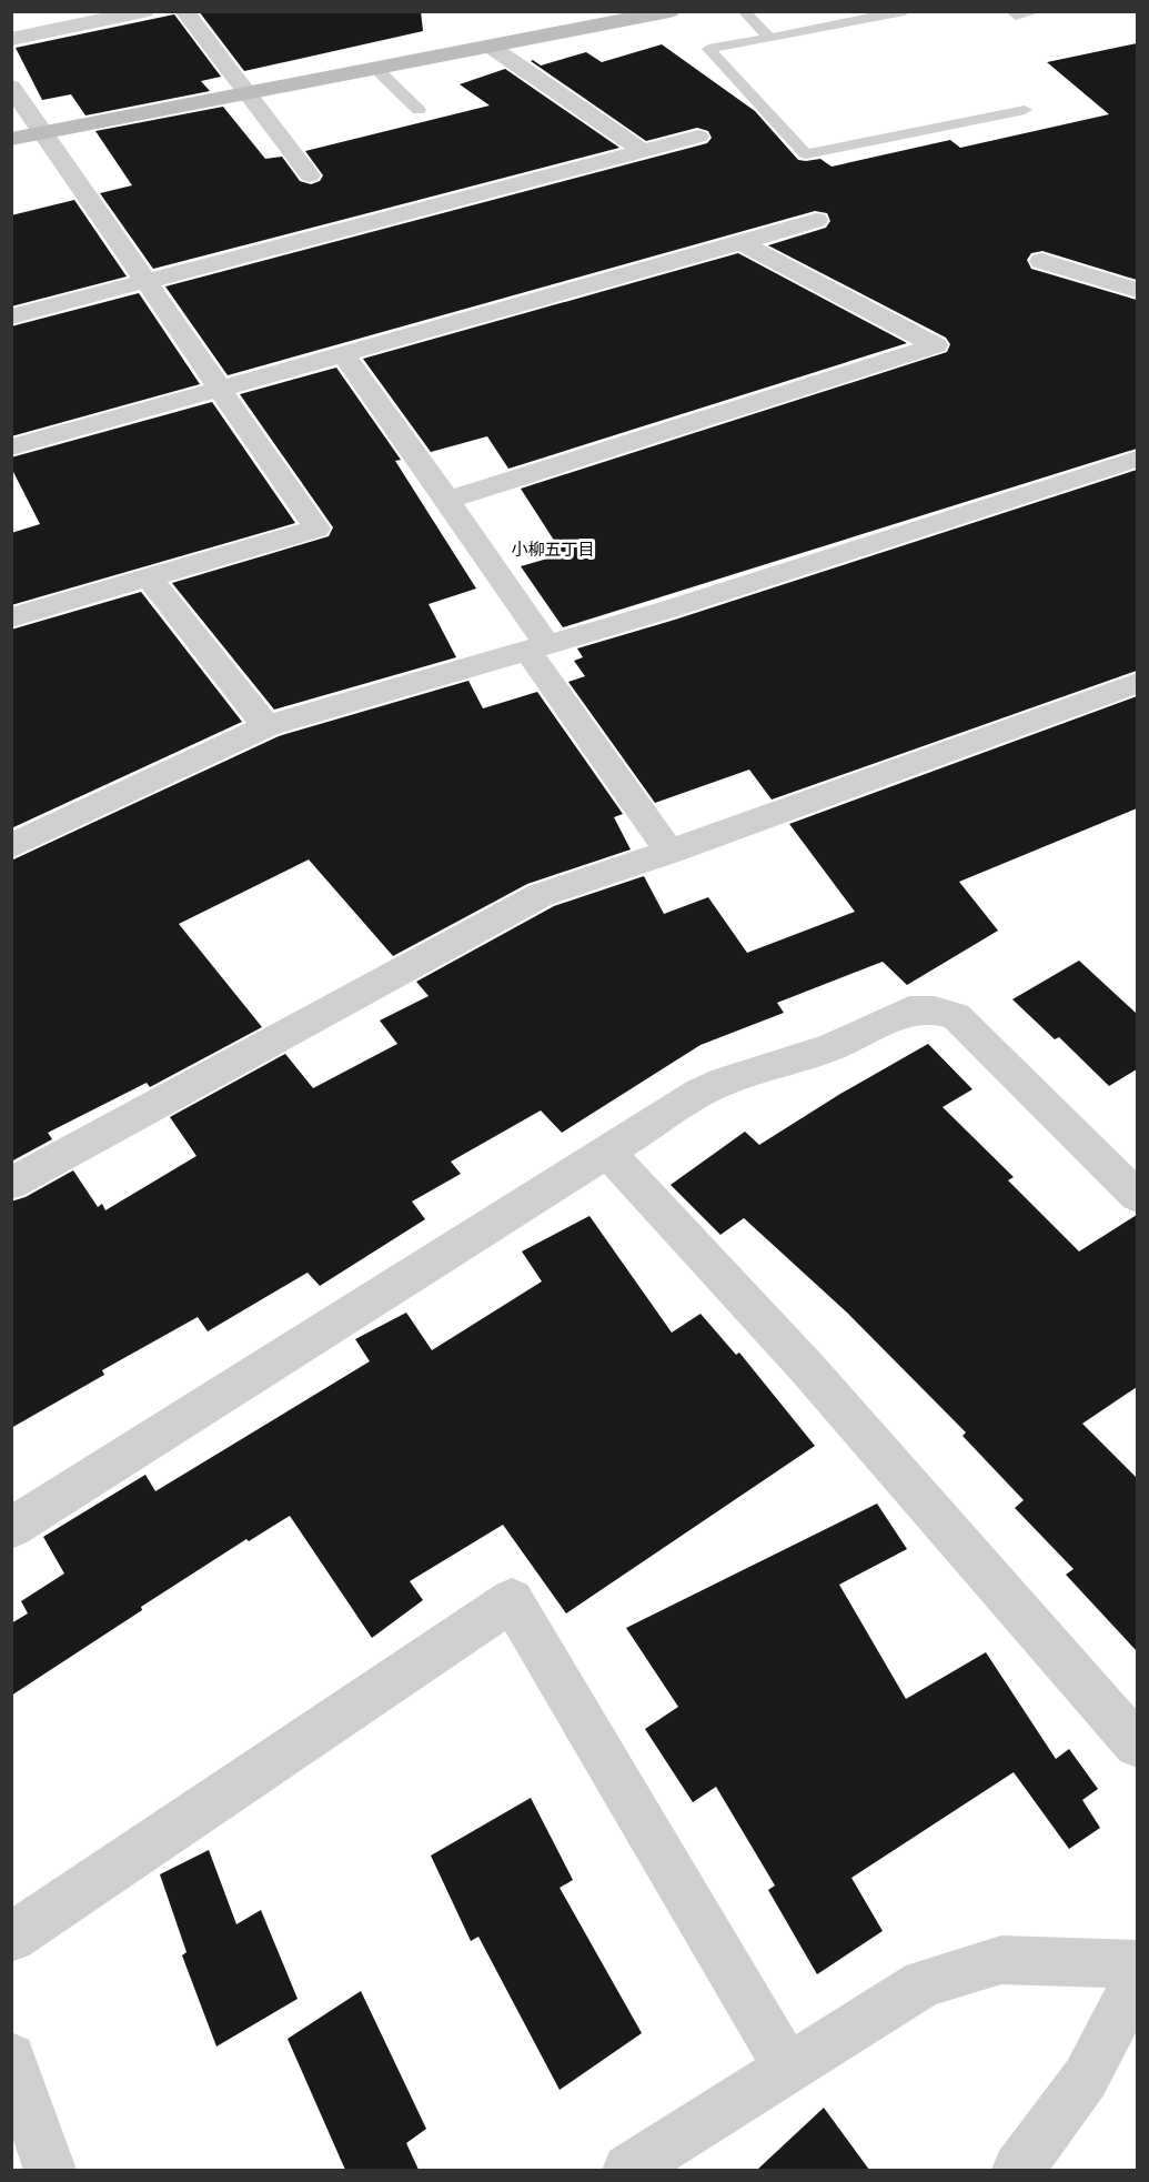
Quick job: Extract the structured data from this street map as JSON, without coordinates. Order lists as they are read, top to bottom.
{
  "districts": ["小柳五丁目"]
}
